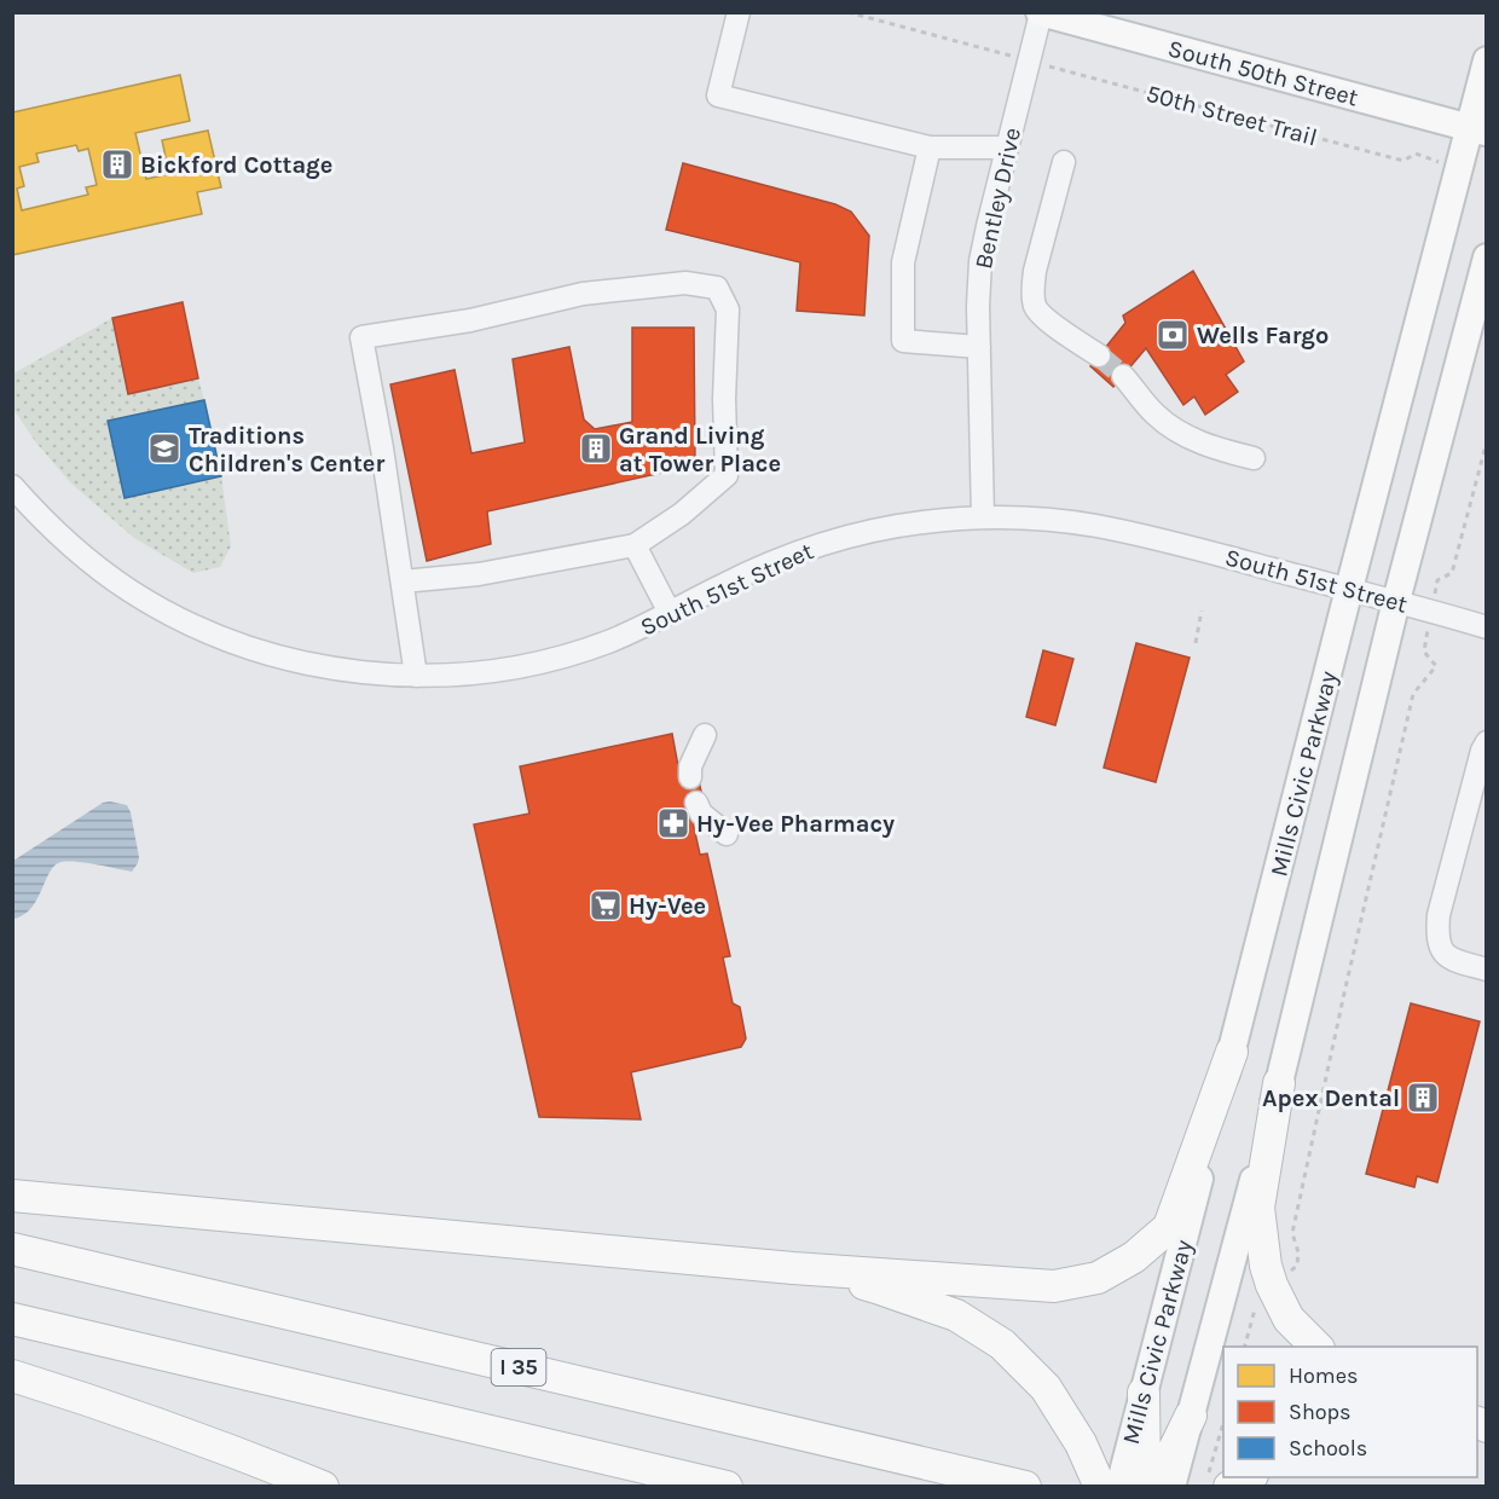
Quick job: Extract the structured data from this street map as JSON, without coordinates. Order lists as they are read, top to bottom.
{
  "streets": {
    "highway": ["I 35"],
    "main road": ["South 50th Street", "Mills Civic Parkway"],
    "street": ["Bentley Drive", "South 51st Street"],
    "path": ["50th Street Trail"]
  },
  "crossings": [
    ["South 50th Street", "Bentley Drive"],
    ["South 50th Street", "Mills Civic Parkway"],
    ["Bentley Drive", "South 51st Street"],
    ["South 51st Street", "Mills Civic Parkway"]
  ],
  "places": {
    "building": ["Bickford Cottage", "Grand Living at Tower Place", "Apex Dental"],
    "bank": ["Wells Fargo"],
    "school or university": ["Traditions Children's Center"],
    "pharmacy": ["Hy-Vee Pharmacy"],
    "supermarket": ["Hy-Vee"]
  },
  "legend": ["Homes", "Shops", "Schools"]
}
